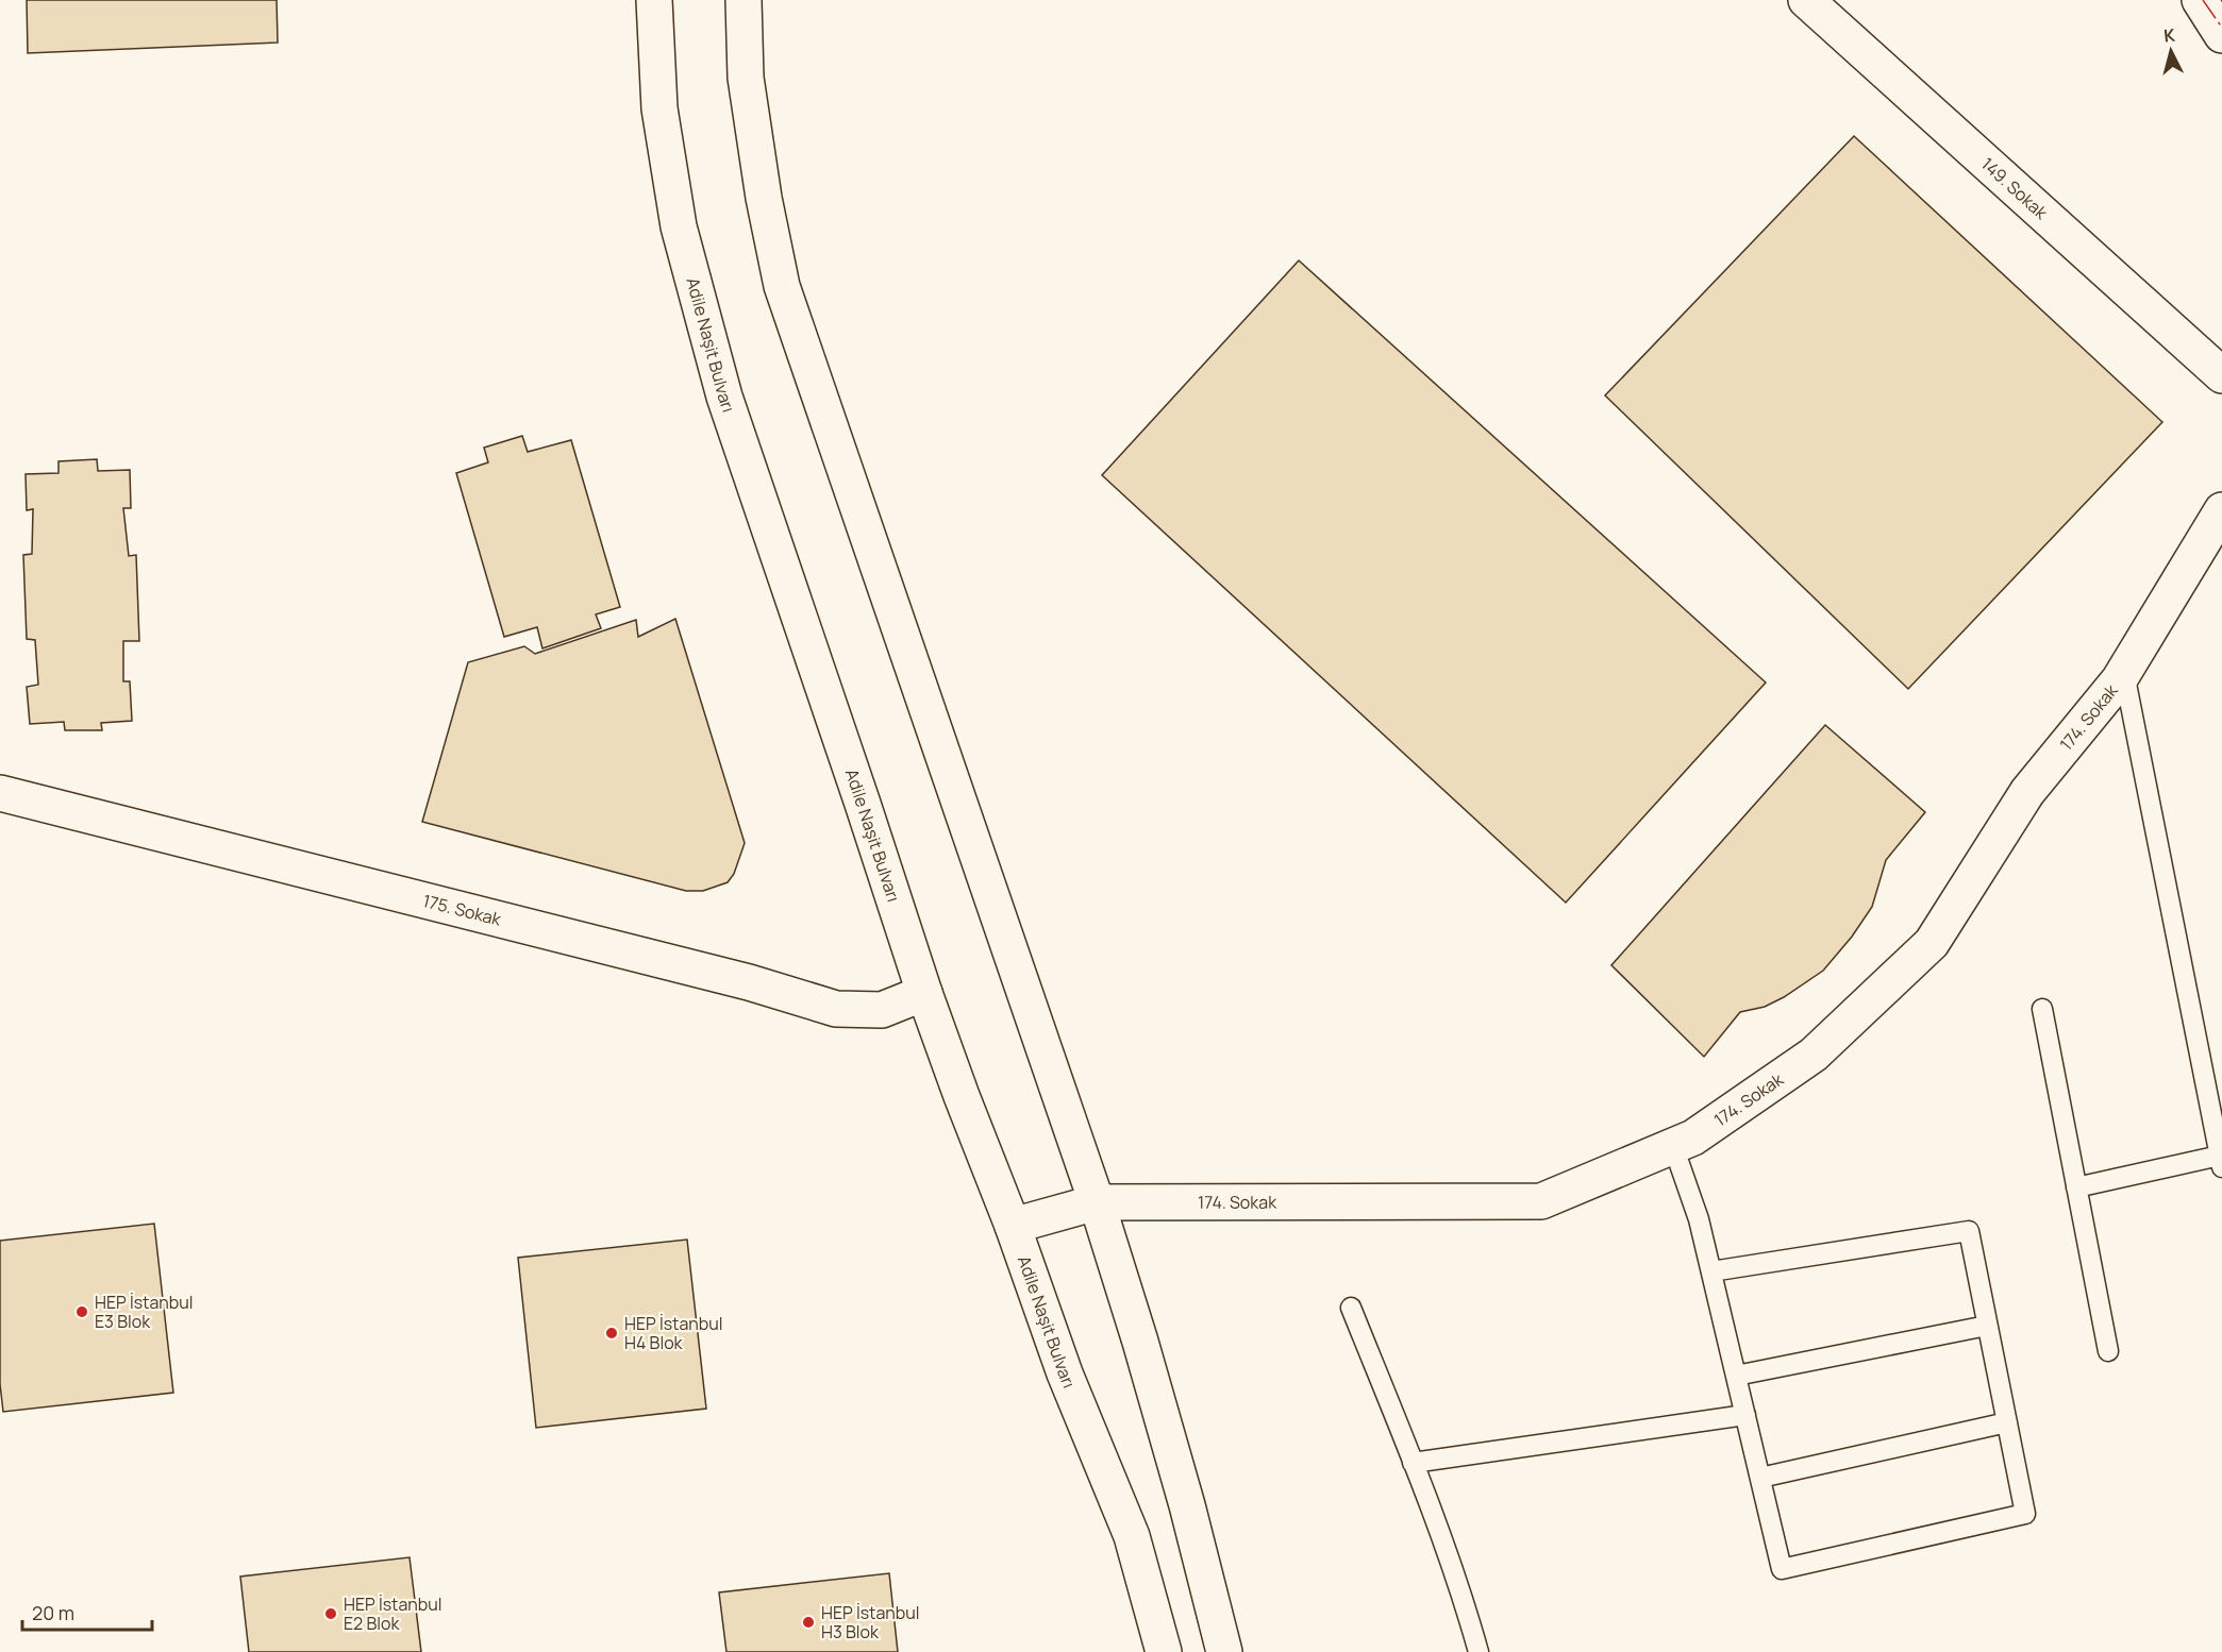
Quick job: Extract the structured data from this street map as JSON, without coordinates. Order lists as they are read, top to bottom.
{
  "streets": {
    "main road": [
      "149. Sokak",
      "Adile Naşit Bulvarı",
      "174. Sokak",
      "175. Sokak"
    ]
  },
  "crossings": [
    ["Adile Naşit Bulvarı", "174. Sokak"],
    ["Adile Naşit Bulvarı", "175. Sokak"]
  ],
  "places": [
    "HEP İstanbul E3 Blok",
    "HEP İstanbul H4 Blok",
    "HEP İstanbul E2 Blok",
    "HEP İstanbul H3 Blok"
  ],
  "scale_bar": "20 m",
  "north": "top"
}
